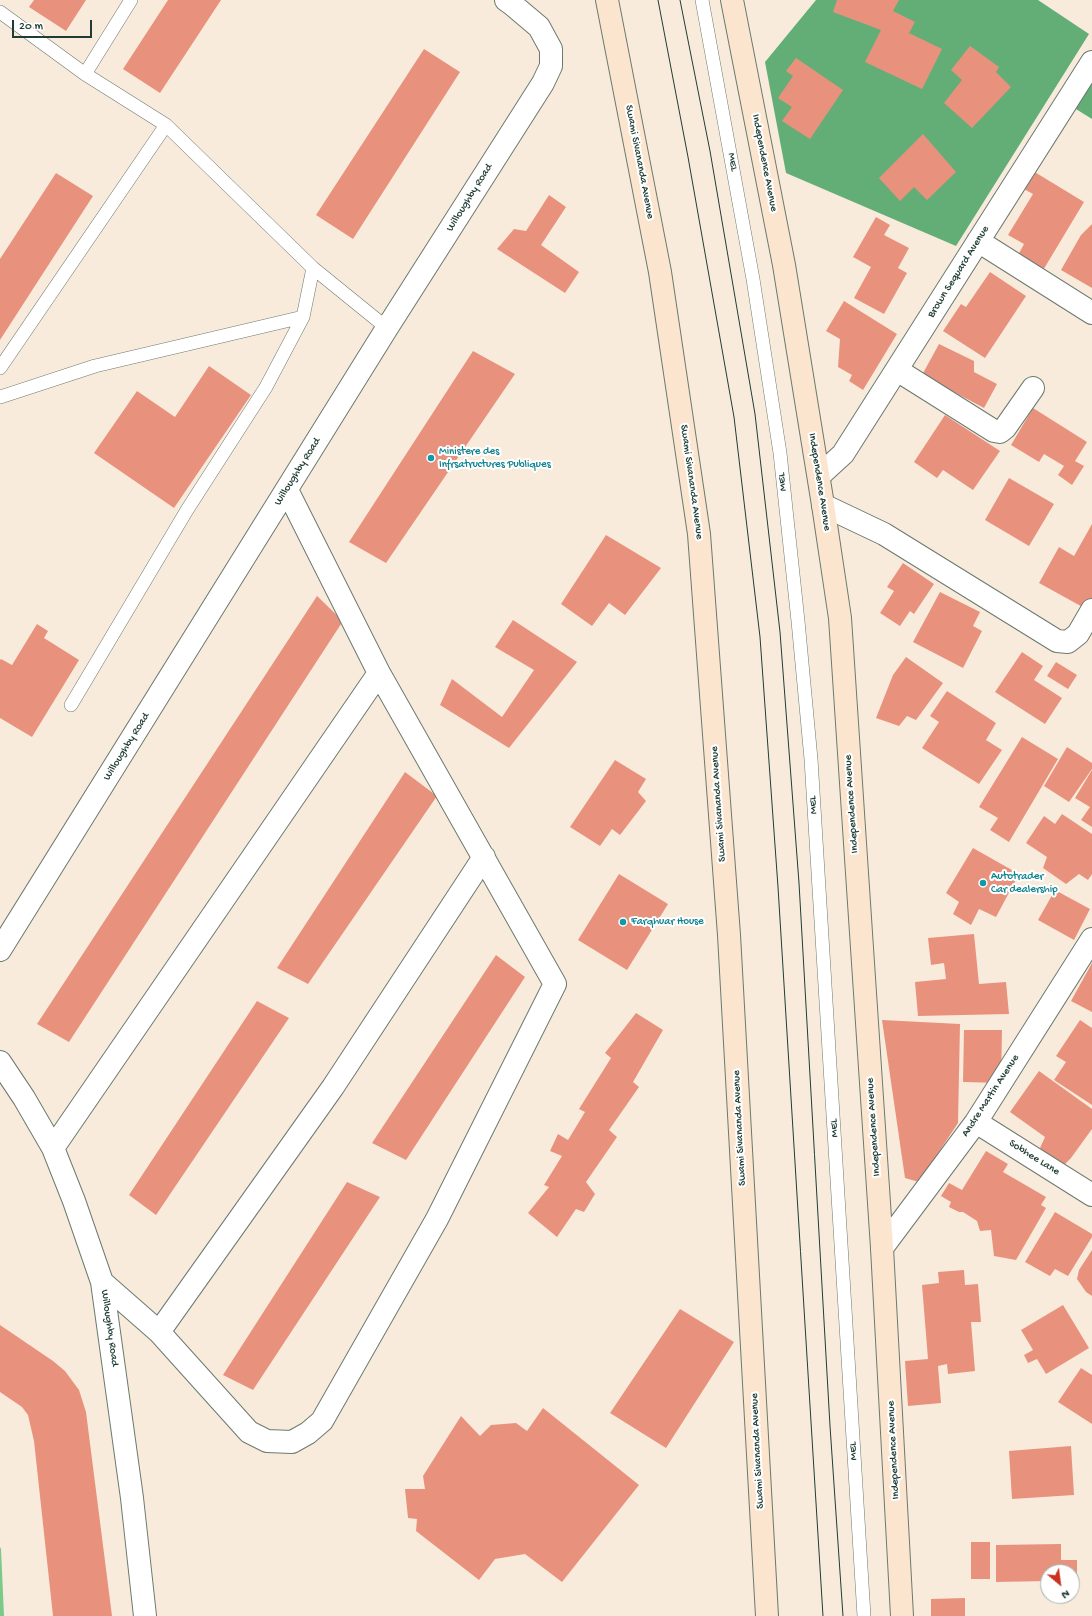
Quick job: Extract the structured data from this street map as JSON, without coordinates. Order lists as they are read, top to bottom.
{
  "streets": {
    "street": [
      "Swami Sivananda Avenue",
      "Independence Avenue",
      "Willoughby Road",
      "Brown Sequard Avenue",
      "Andre Martin Avenue",
      "Sobhee Lane"
    ],
    "lane": ["MEL"]
  },
  "crossings": [
    ["Independence Avenue", "Brown Sequard Avenue"],
    ["Independence Avenue", "Andre Martin Avenue"],
    ["Andre Martin Avenue", "Sobhee Lane"]
  ],
  "places": ["Ministere des Infrsatructures Publiques", "Autotrader Car dealership", "Farqhuar House"],
  "scale_bar": "20 m",
  "north": "bottom right"
}
